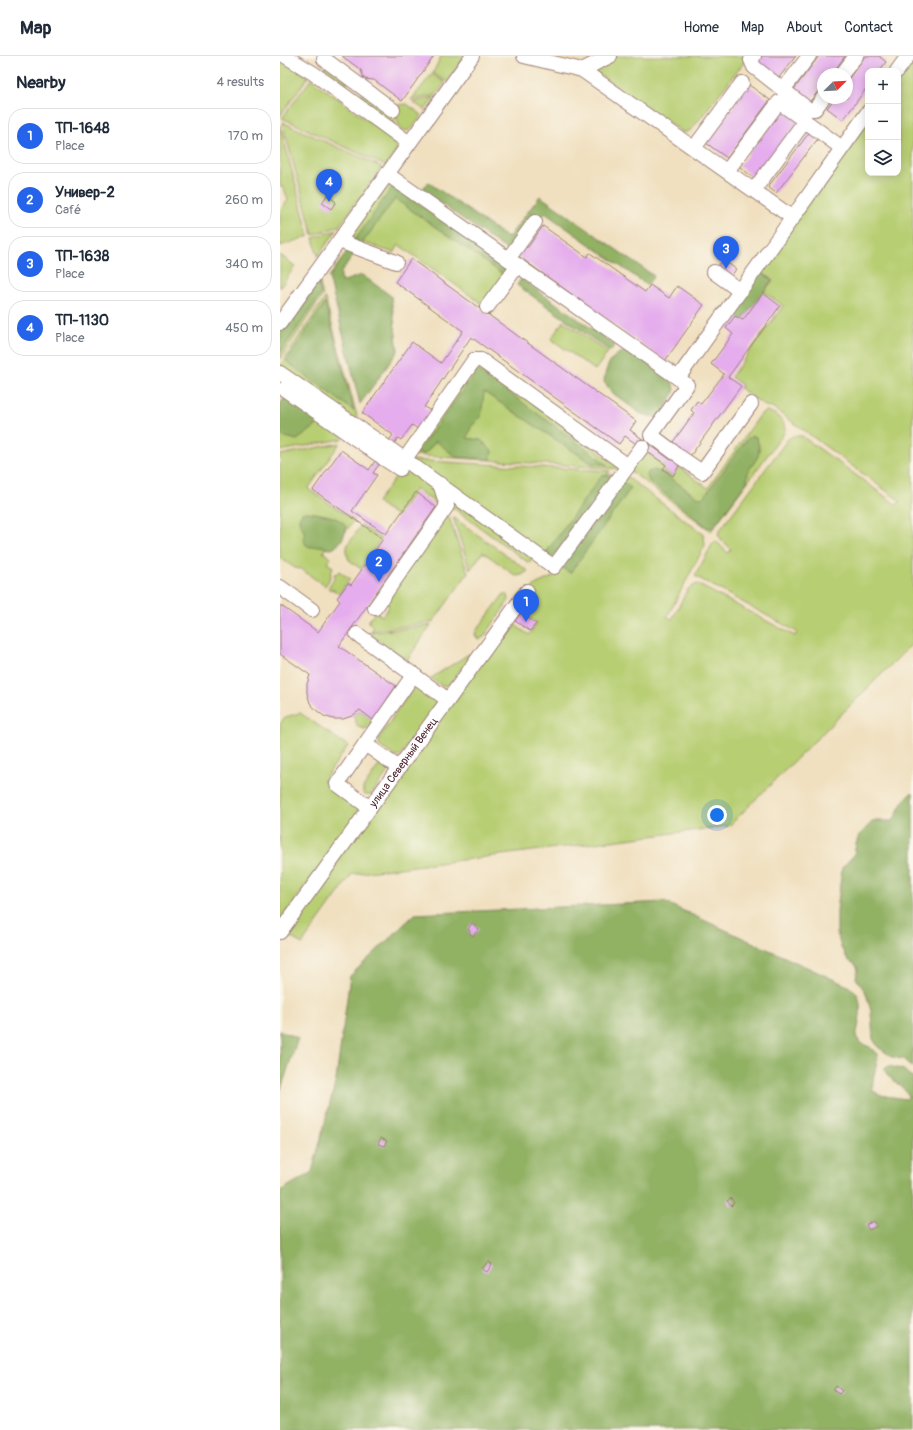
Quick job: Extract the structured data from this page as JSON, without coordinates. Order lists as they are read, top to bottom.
{
  "streets": {
    "lane": ["улица Северный Венец"]
  },
  "north": "top right",
  "page": {
    "header": "Map",
    "nav": [
      "Home",
      "Map",
      "About",
      "Contact"
    ],
    "heading": ["Nearby", "4 results"],
    "map_buttons": ["+", "−"],
    "list": [
      {
        "mark": "1",
        "name": "ТП-1648",
        "note": "Place",
        "value": "170 m"
      },
      {
        "mark": "2",
        "name": "Универ-2",
        "note": "Café",
        "value": "260 m"
      },
      {
        "mark": "3",
        "name": "ТП-1638",
        "note": "Place",
        "value": "340 m"
      },
      {
        "mark": "4",
        "name": "ТП-1130",
        "note": "Place",
        "value": "450 m"
      }
    ],
    "pins": [
      "4",
      "3",
      "2",
      "1"
    ]
  }
}
